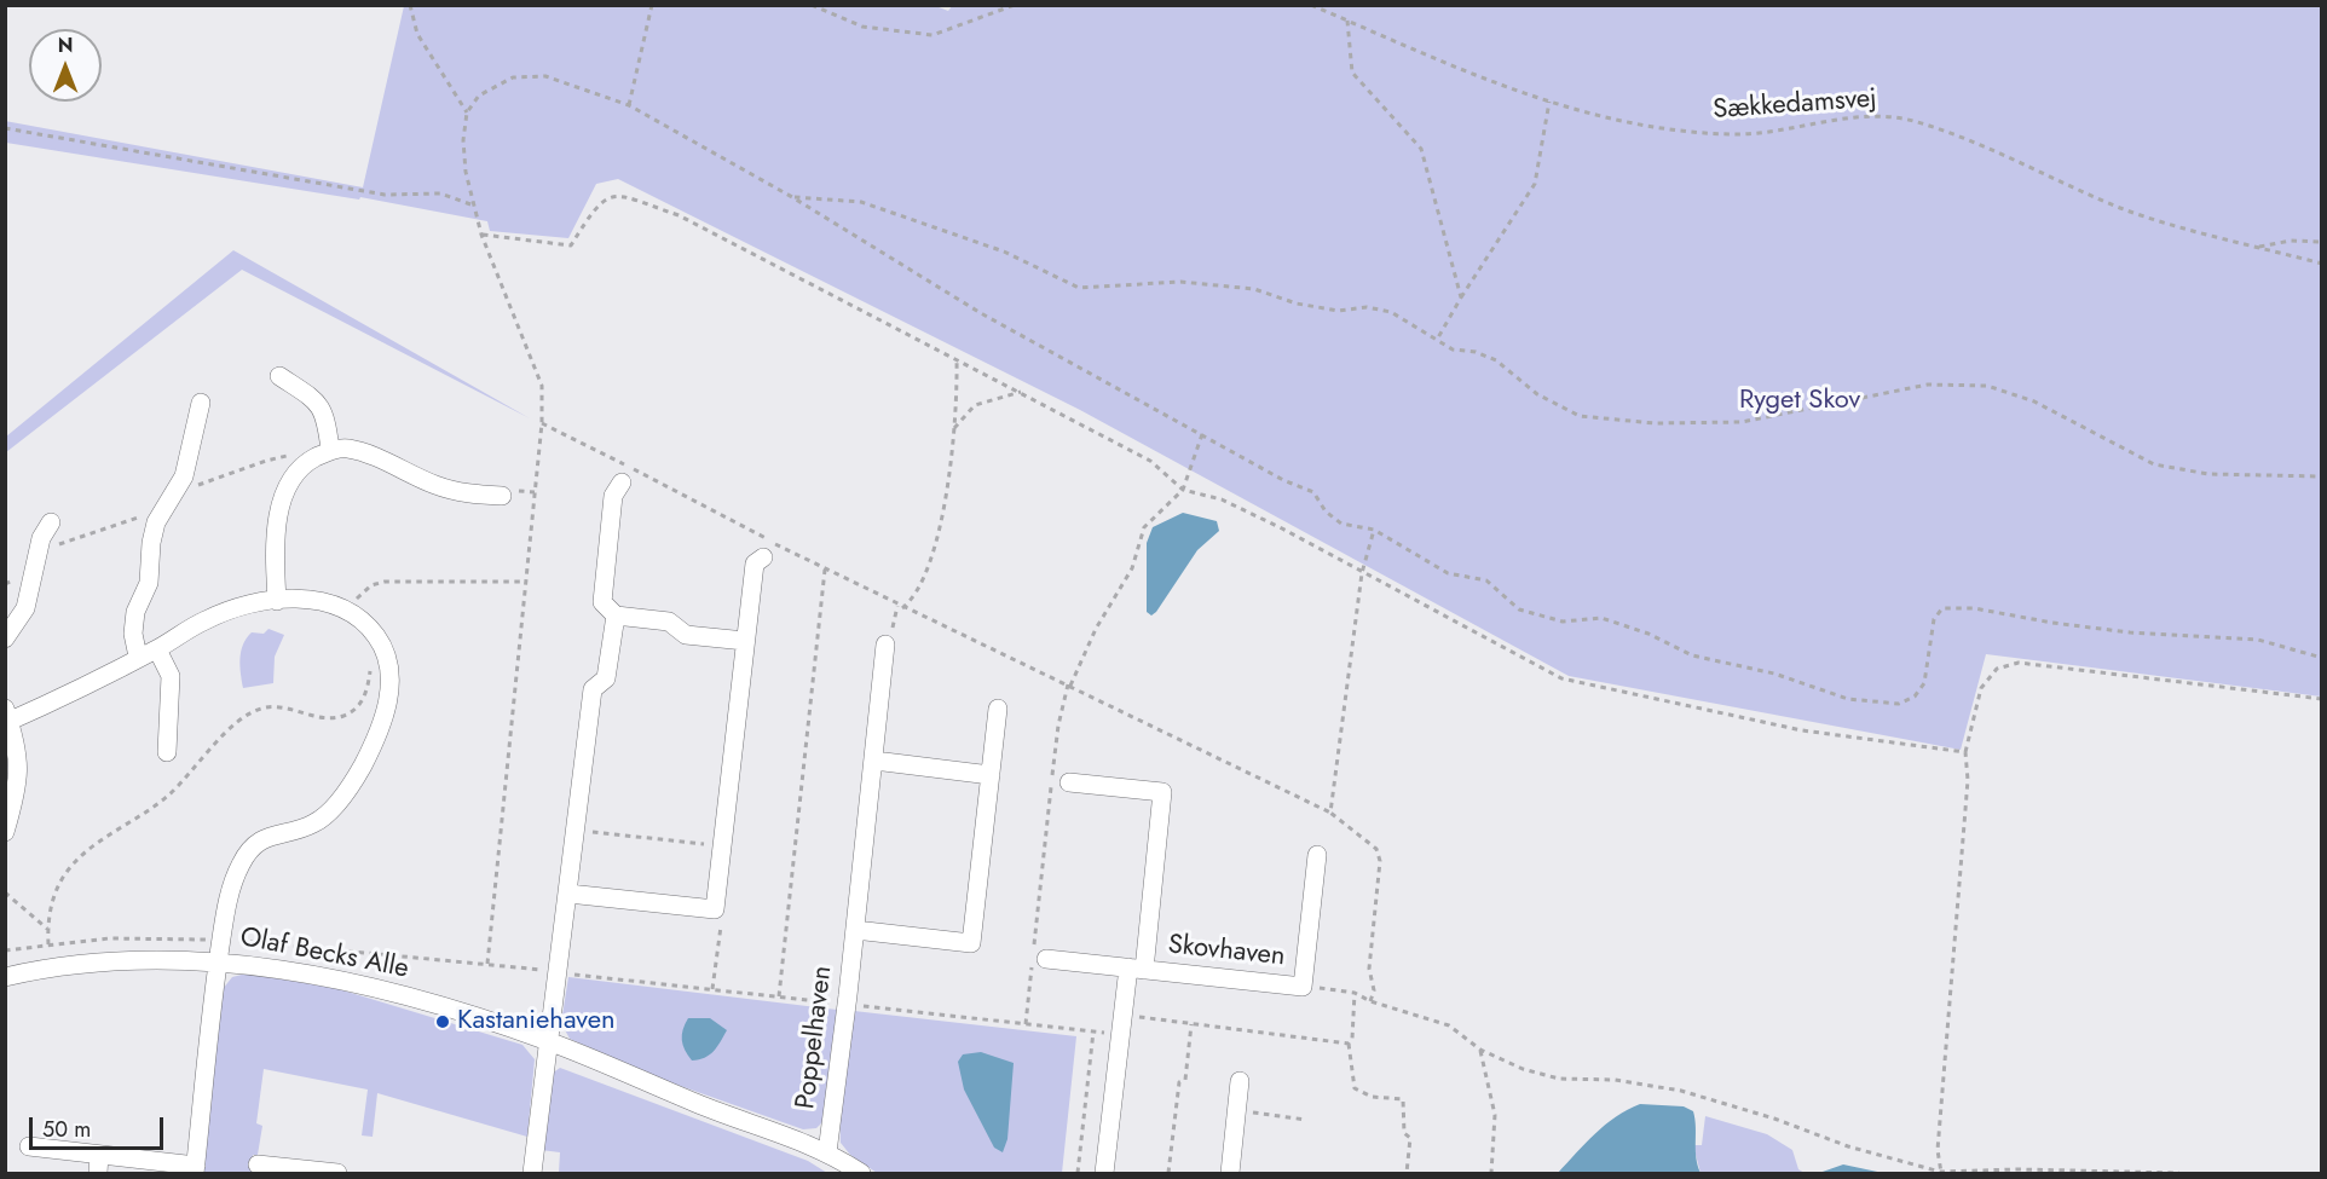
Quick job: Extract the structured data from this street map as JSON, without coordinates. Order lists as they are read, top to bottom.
{
  "streets": {
    "street": ["Skovhaven", "Olaf Becks Alle", "Poppelhaven"],
    "path": ["Sækkedamsvej"]
  },
  "crossings": [
    ["Olaf Becks Alle", "Poppelhaven"]
  ],
  "parks": ["Ryget Skov"],
  "places": ["Kastaniehaven"],
  "scale_bar": "50 m",
  "north": "top"
}
